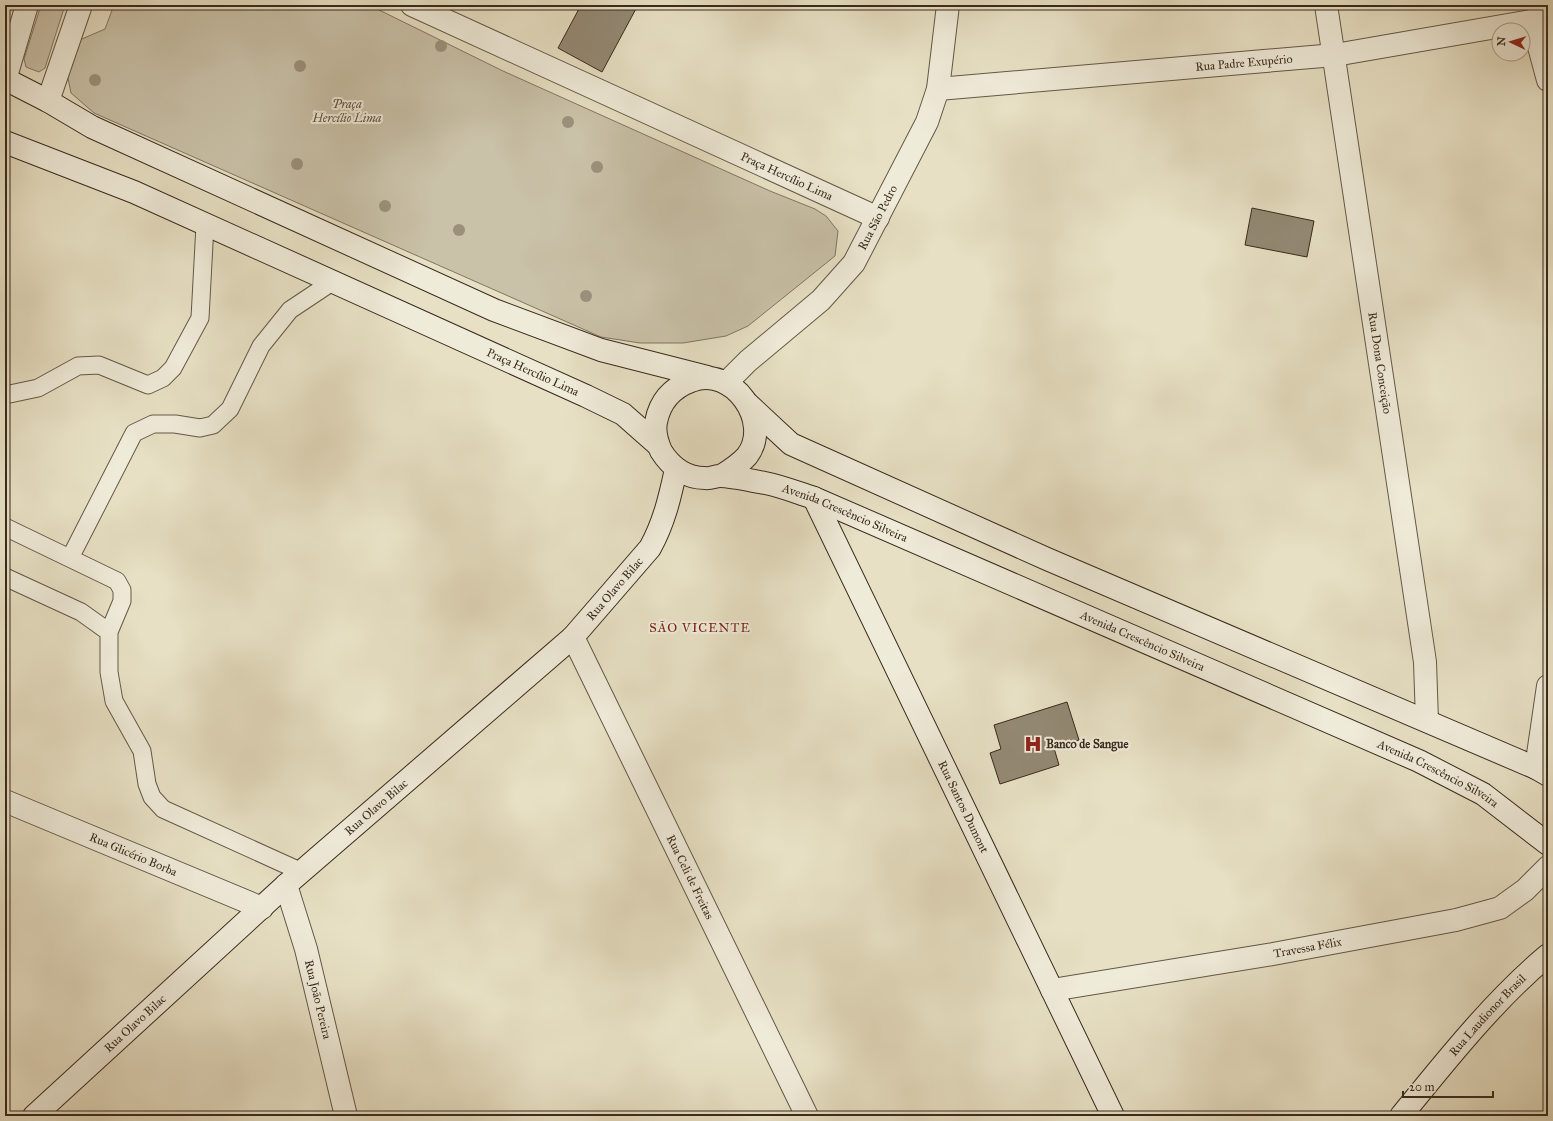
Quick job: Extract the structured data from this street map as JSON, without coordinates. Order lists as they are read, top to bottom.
{
  "streets": {
    "street": [
      "Rua Padre Exupério",
      "Praça Hercílio Lima",
      "Rua São Pedro",
      "Rua Dona Conceição",
      "Avenida Crescêncio Silveira",
      "Rua Olavo Bilac",
      "Rua Santos Dumont",
      "Rua Glicério Borba",
      "Rua Celi de Freitas",
      "Travessa Félix",
      "Rua João Pereira",
      "Rua Laudionor Brasil"
    ]
  },
  "crossings": [
    ["Rua Padre Exupério", "Rua São Pedro"],
    ["Rua Padre Exupério", "Rua Dona Conceição"],
    ["Praça Hercílio Lima", "Rua São Pedro"],
    ["Praça Hercílio Lima", "Avenida Crescêncio Silveira"],
    ["Praça Hercílio Lima", "Rua Olavo Bilac"],
    ["Rua São Pedro", "Avenida Crescêncio Silveira"],
    ["Rua São Pedro", "Rua Olavo Bilac"],
    ["Avenida Crescêncio Silveira", "Rua Olavo Bilac"],
    ["Avenida Crescêncio Silveira", "Rua Santos Dumont"],
    ["Rua Olavo Bilac", "Rua Glicério Borba"],
    ["Rua Olavo Bilac", "Rua Celi de Freitas"],
    ["Rua Olavo Bilac", "Rua João Pereira"],
    ["Rua Santos Dumont", "Travessa Félix"]
  ],
  "districts": ["SÃO VICENTE"],
  "parks": ["Praça Hercílio Lima"],
  "places": {
    "hospital": ["Banco de Sangue"]
  },
  "scale_bar": "20 m",
  "north": "left"
}
